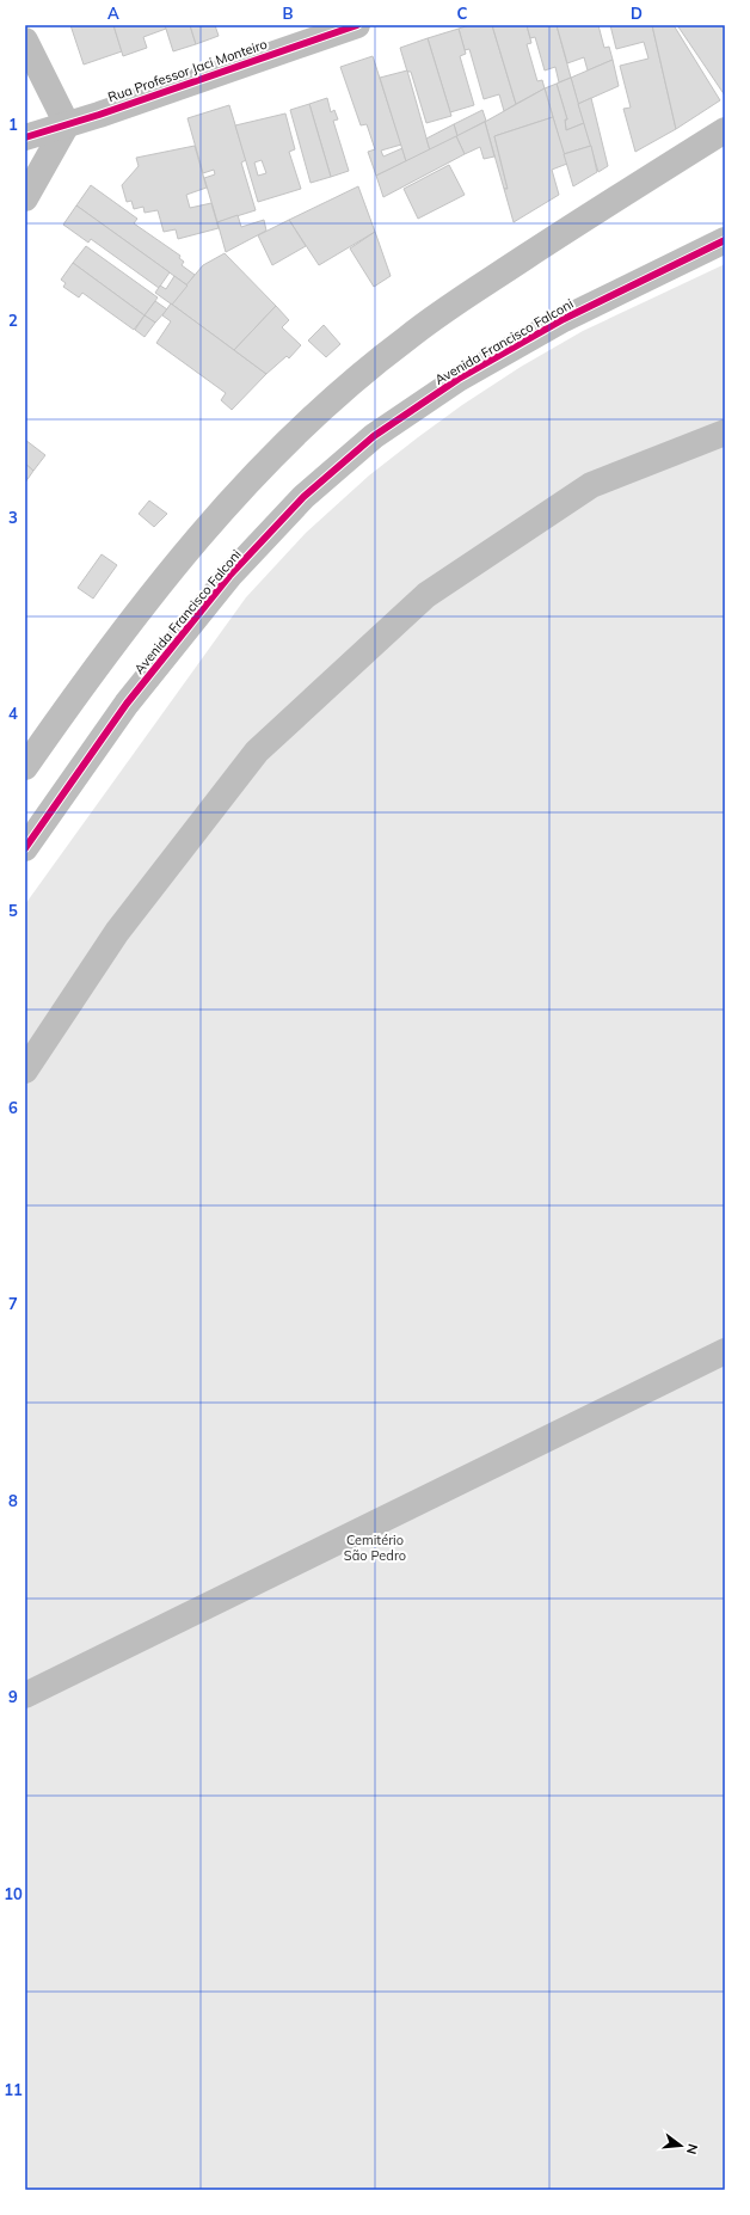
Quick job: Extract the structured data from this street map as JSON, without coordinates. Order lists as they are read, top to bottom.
{
  "streets": {
    "main road": ["Rua Professor Jaci Monteiro", "Avenida Francisco Falconi"]
  },
  "parks": ["Cemitério São Pedro"],
  "north": "right",
  "grid": {
    "columns": [
      "A",
      "B",
      "C",
      "D"
    ],
    "rows": [
      "1",
      "2",
      "3",
      "4",
      "5",
      "6",
      "7",
      "8",
      "9",
      "10",
      "11"
    ]
  }
}
